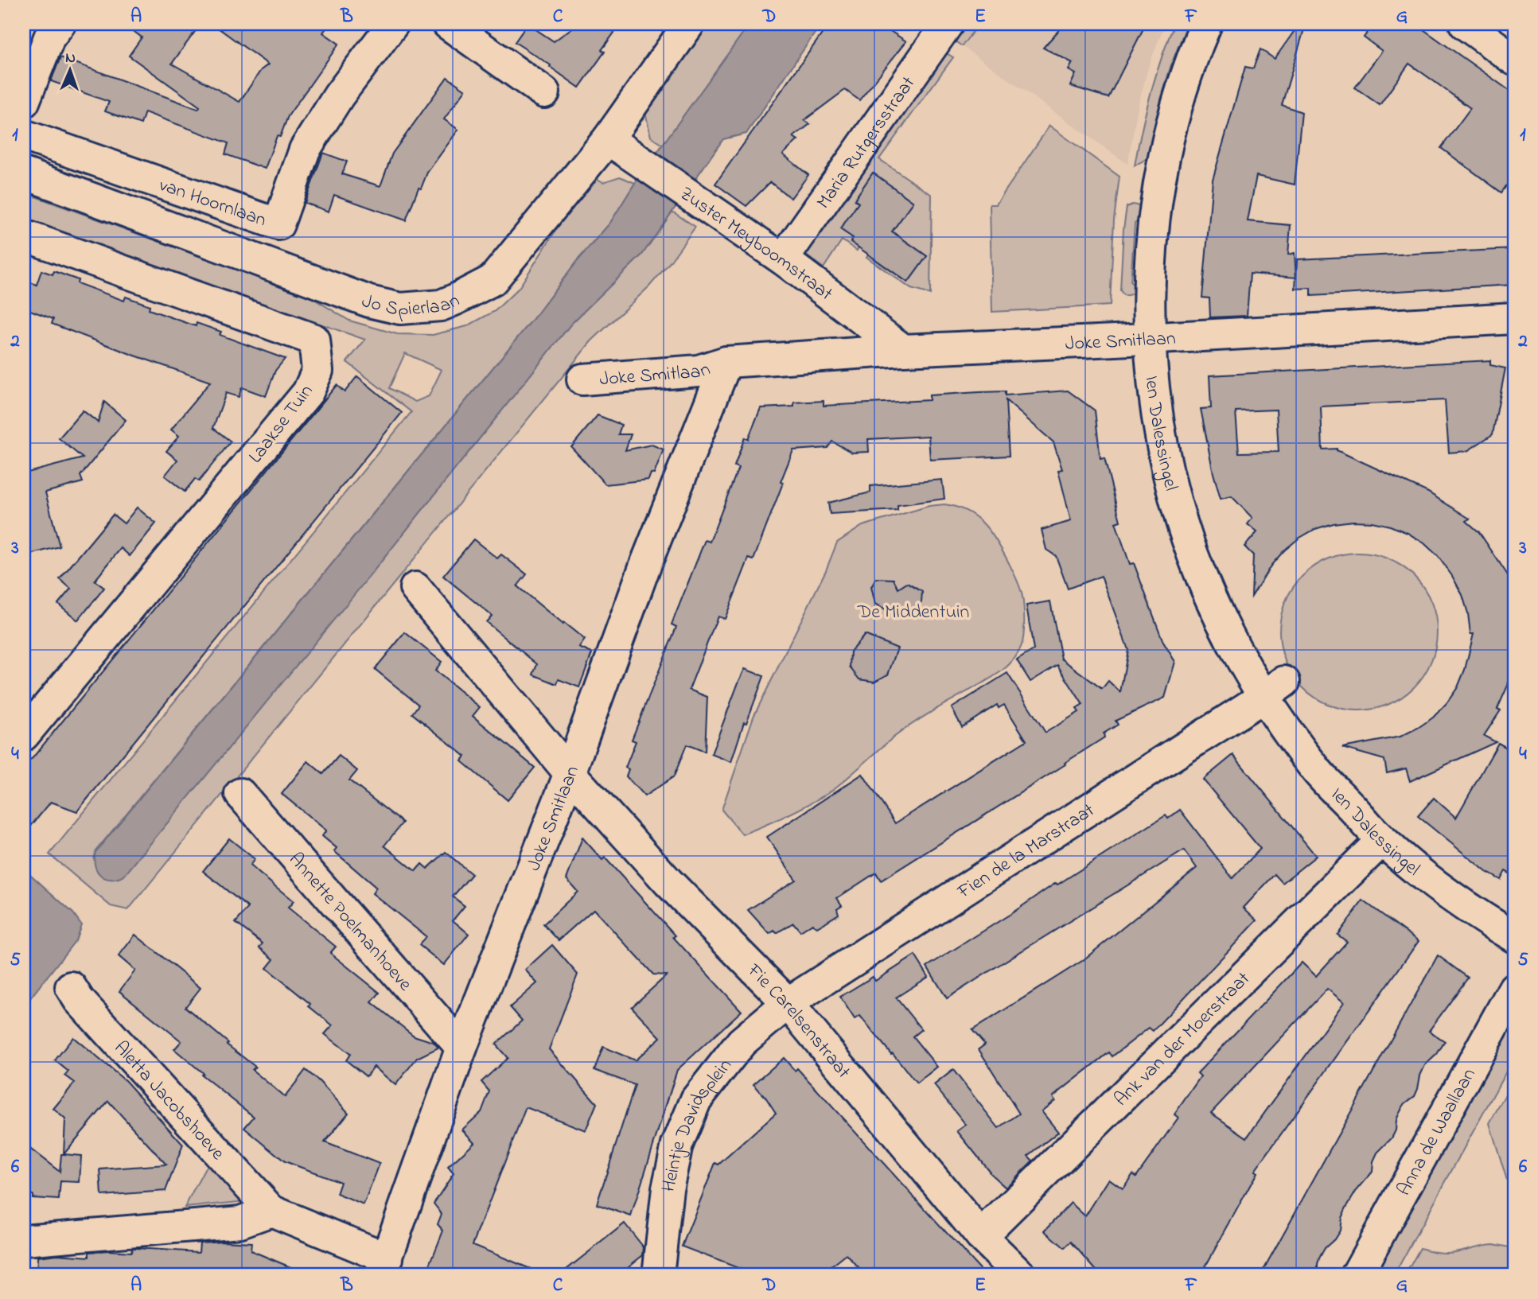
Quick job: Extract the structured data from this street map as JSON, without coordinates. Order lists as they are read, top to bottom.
{
  "streets": {
    "street": [
      "Maria Rutgersstraat",
      "van Hoornlaan",
      "Zuster Meyboomstraat",
      "Jo Spierlaan",
      "Joke Smitlaan",
      "Laakse Tuin",
      "Ien Dalessingel",
      "Fien de la Marstraat",
      "Annette Poelmanhoeve",
      "Fie Carelsenstraat",
      "Ank van der Moerstraat",
      "Aletta Jacobshoeve",
      "Heintje Davidsplein",
      "Anna de Waallaan"
    ]
  },
  "crossings": [
    ["Maria Rutgersstraat", "Zuster Meyboomstraat"],
    ["Zuster Meyboomstraat", "Jo Spierlaan"],
    ["Zuster Meyboomstraat", "Joke Smitlaan"],
    ["Joke Smitlaan", "Ien Dalessingel"],
    ["Joke Smitlaan", "Annette Poelmanhoeve"],
    ["Joke Smitlaan", "Fie Carelsenstraat"],
    ["Joke Smitlaan", "Aletta Jacobshoeve"],
    ["Ien Dalessingel", "Fien de la Marstraat"],
    ["Ien Dalessingel", "Ank van der Moerstraat"],
    ["Fien de la Marstraat", "Fie Carelsenstraat"],
    ["Fien de la Marstraat", "Heintje Davidsplein"],
    ["Fie Carelsenstraat", "Ank van der Moerstraat"],
    ["Fie Carelsenstraat", "Heintje Davidsplein"]
  ],
  "parks": ["De Middentuin"],
  "north": "top",
  "grid": {
    "columns": [
      "A",
      "B",
      "C",
      "D",
      "E",
      "F",
      "G"
    ],
    "rows": [
      "1",
      "2",
      "3",
      "4",
      "5",
      "6"
    ]
  }
}
